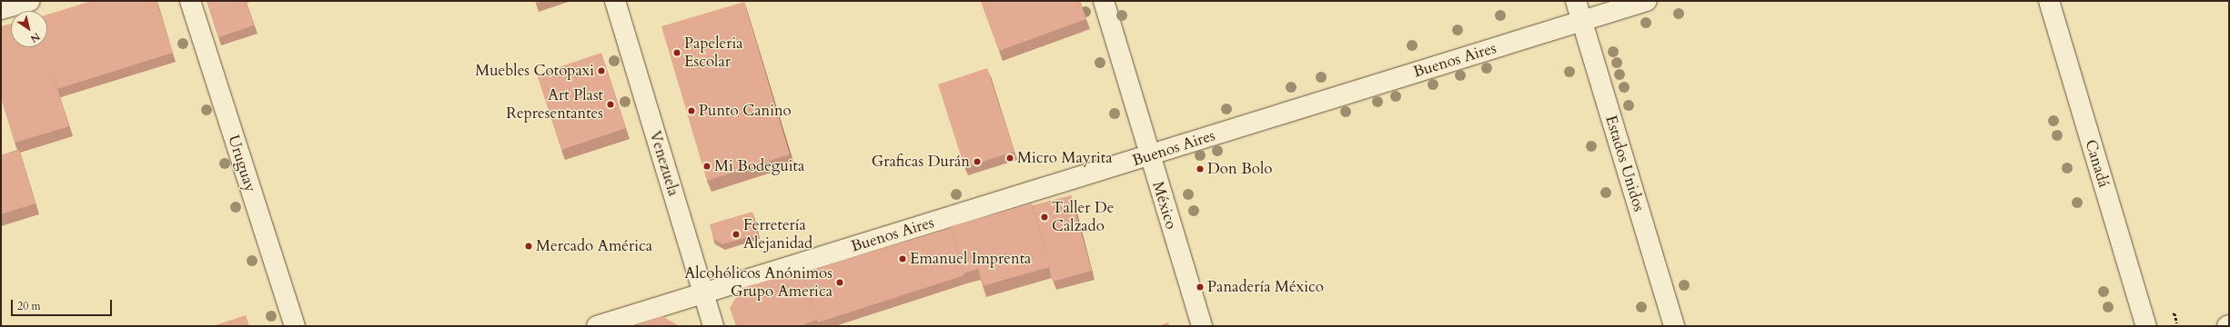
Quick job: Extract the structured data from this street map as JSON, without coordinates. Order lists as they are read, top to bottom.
{
  "streets": {
    "street": [
      "Buenos Aires",
      "Uruguay",
      "Venezuela",
      "Estados Unidos",
      "Canadá",
      "México"
    ]
  },
  "crossings": [
    ["Buenos Aires", "Venezuela"],
    ["Buenos Aires", "Estados Unidos"],
    ["Buenos Aires", "México"]
  ],
  "places": [
    "Papeleria Escolar",
    "Muebles Cotopaxi",
    "Art Plast Representantes",
    "Punto Canino",
    "Micro Mayrita",
    "Graficas Durán",
    "Mi Bodeguita",
    "Don Bolo",
    "Taller De Calzado",
    "Ferretería Alejanidad",
    "Mercado América",
    "Emanuel Imprenta",
    "Alcohólicos Anónimos Grupo America",
    "Panadería México"
  ],
  "scale_bar": "20 m",
  "north": "bottom right"
}
